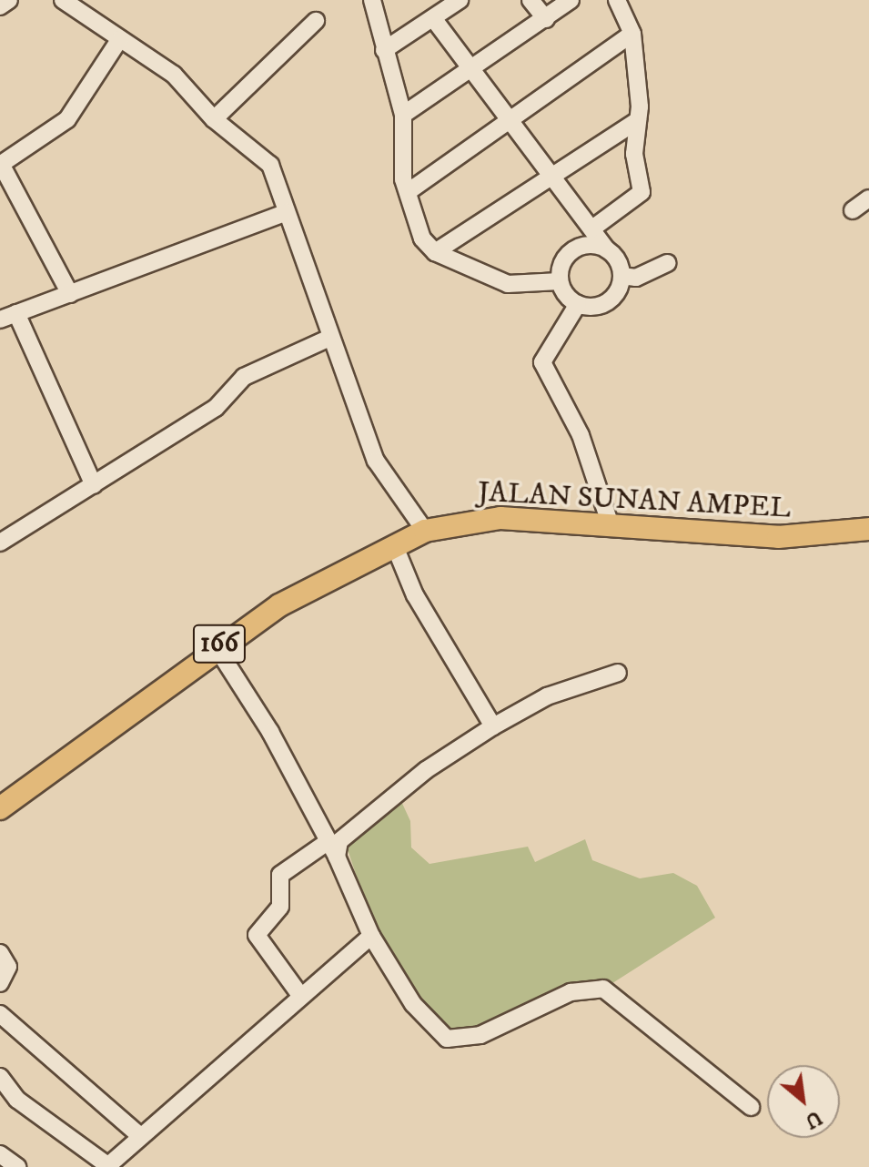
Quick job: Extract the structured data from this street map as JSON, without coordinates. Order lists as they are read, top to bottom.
{
  "streets": {
    "main road": ["JALAN SUNAN AMPEL", "166"]
  },
  "north": "bottom right"
}
